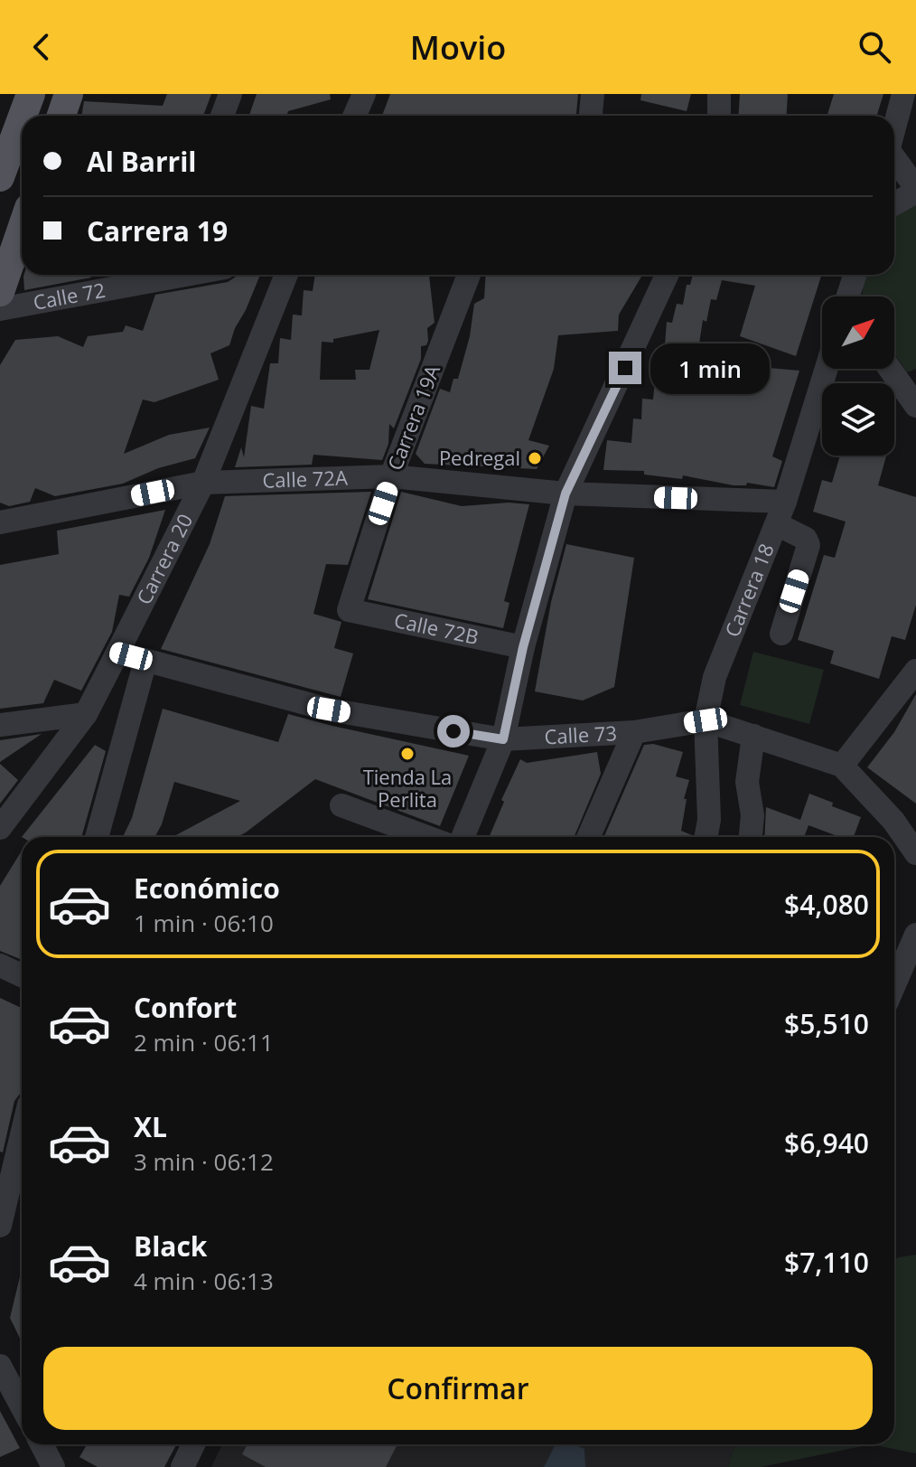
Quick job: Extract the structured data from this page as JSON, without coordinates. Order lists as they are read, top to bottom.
{
  "streets": {
    "street": [
      "Calle 72",
      "Carrera 19A",
      "Calle 72A",
      "Carrera 20",
      "Carrera 18",
      "Calle 72B",
      "Calle 73"
    ]
  },
  "crossings": [
    ["Carrera 19A", "Calle 72A"],
    ["Carrera 19A", "Calle 72B"],
    ["Calle 72A", "Carrera 20"],
    ["Calle 72A", "Carrera 18"],
    ["Carrera 20", "Calle 73"],
    ["Carrera 18", "Calle 73"]
  ],
  "places": ["Pedregal", "Tienda La Perlita"],
  "north": "top right",
  "page": {
    "header": "Movio",
    "banner": ["Al Barril", "Carrera 19"],
    "bubble": "1 min",
    "list": [
      {
        "name": "Económico",
        "note": "1 min · 06:10",
        "value": "$4,080"
      },
      {
        "name": "Confort",
        "note": "2 min · 06:11",
        "value": "$5,510"
      },
      {
        "name": "XL",
        "note": "3 min · 06:12",
        "value": "$6,940"
      },
      {
        "name": "Black",
        "note": "4 min · 06:13",
        "value": "$7,110"
      }
    ],
    "buttons": "Confirmar"
  }
}
